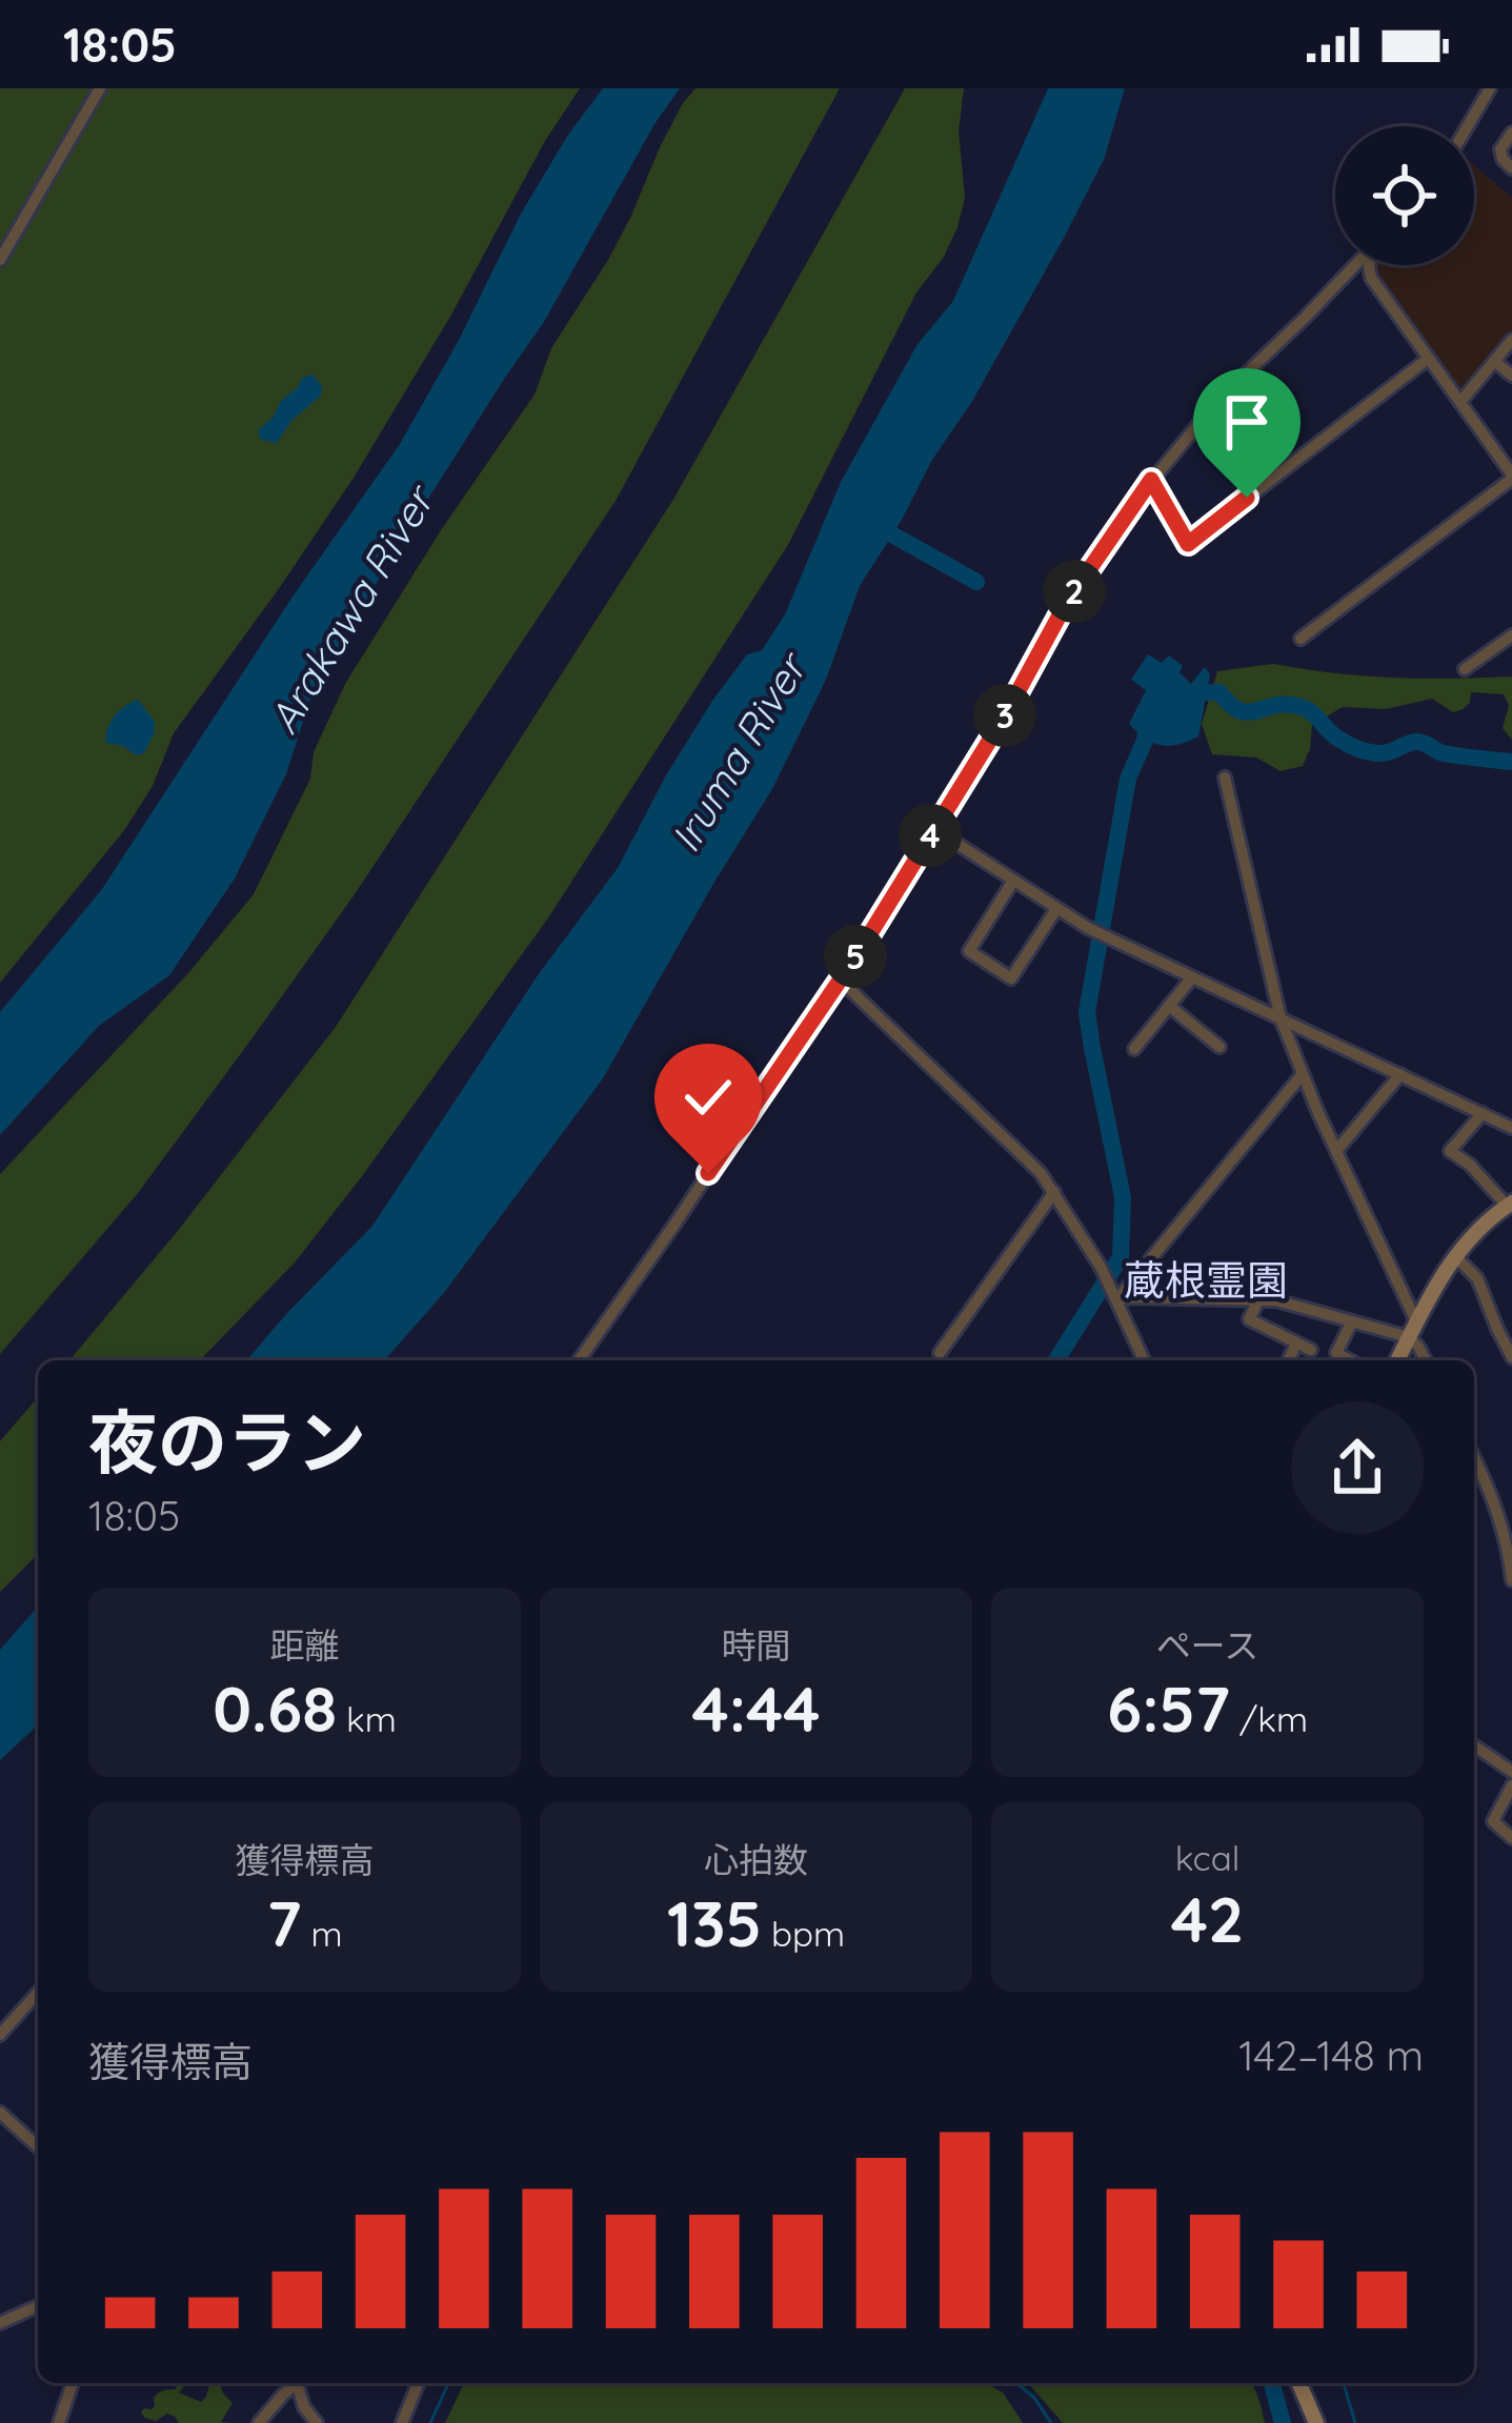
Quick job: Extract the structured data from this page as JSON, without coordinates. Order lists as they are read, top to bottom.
{
  "districts": ["蔵根霊園"],
  "water": ["Arakawa River", "Iruma River"],
  "page": {
    "status": "18:05",
    "pins": [
      "2",
      "3",
      "4",
      "5"
    ],
    "heading": ["夜のラン", "18:05"],
    "stats": [
      ["距離", "0.68 km"],
      ["時間", "4:44"],
      ["ペース", "6:57 /km"],
      ["獲得標高", "7 m"],
      ["心拍数", "135 bpm"],
      ["kcal", "42"]
    ],
    "chart": ["獲得標高", "142–148 m"]
  }
}
